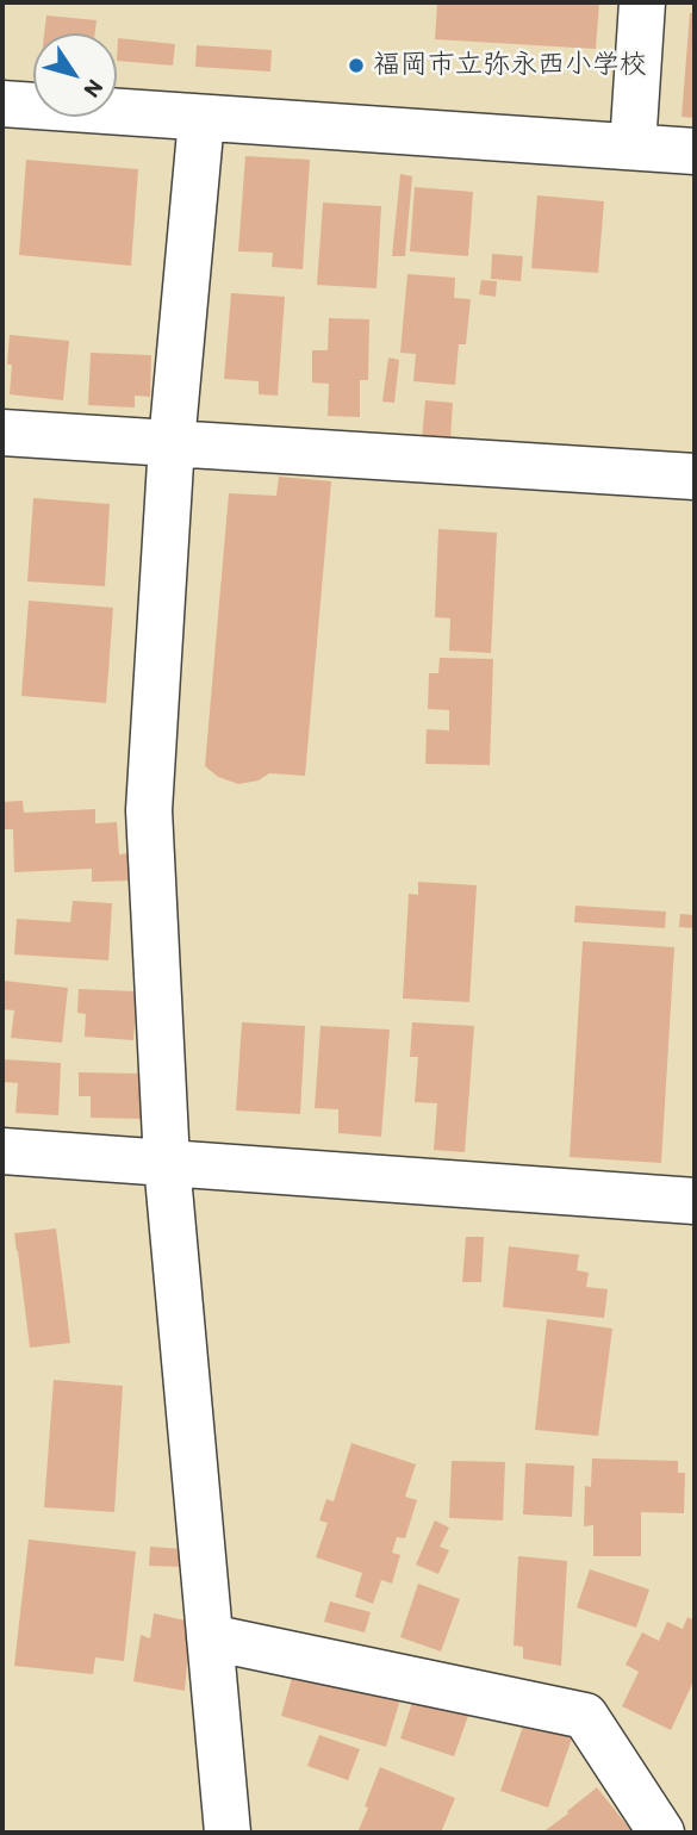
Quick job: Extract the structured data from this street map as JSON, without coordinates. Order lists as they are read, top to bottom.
{
  "places": ["福岡市立弥永西小学校"],
  "north": "bottom right"
}
